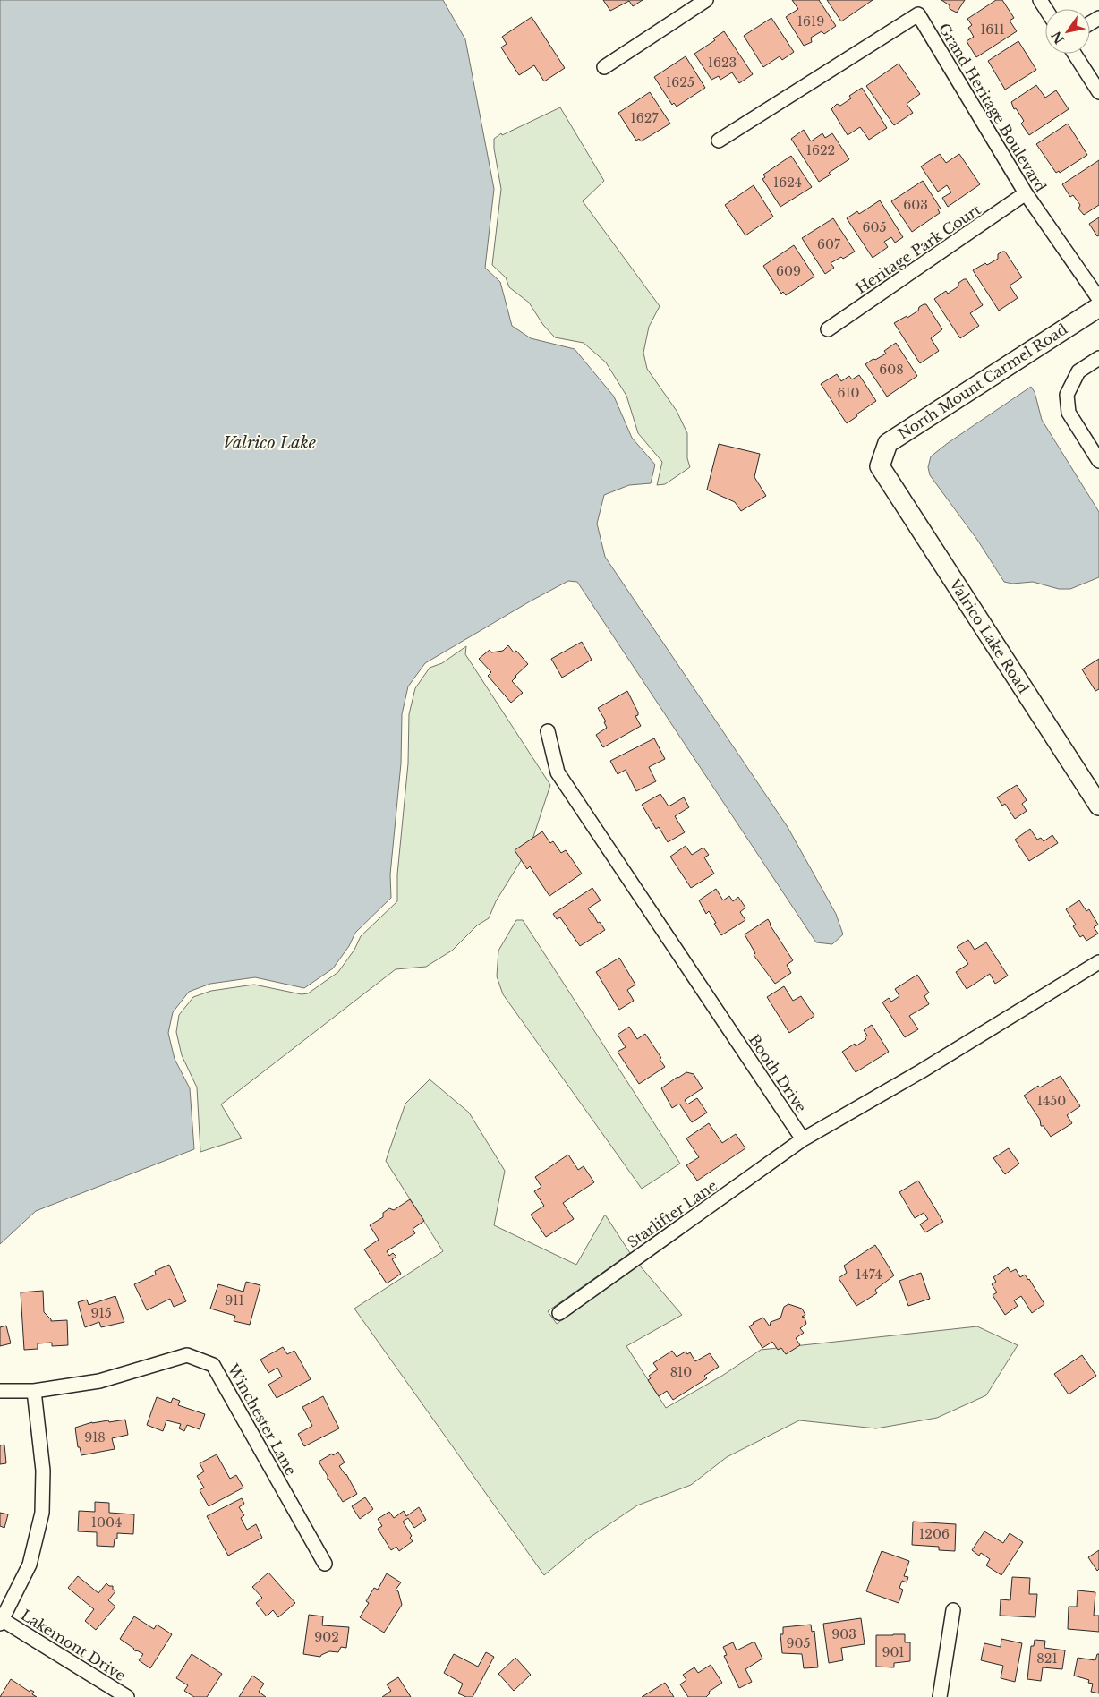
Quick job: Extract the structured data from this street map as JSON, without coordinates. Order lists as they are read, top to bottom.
{
  "streets": {
    "street": [
      "Grand Heritage Boulevard",
      "Heritage Park Court",
      "North Mount Carmel Road",
      "Valrico Lake Road",
      "Booth Drive",
      "Starlifter Lane",
      "Winchester Lane",
      "Lakemont Drive"
    ]
  },
  "crossings": [
    ["Grand Heritage Boulevard", "Heritage Park Court"],
    ["North Mount Carmel Road", "Valrico Lake Road"],
    ["Booth Drive", "Starlifter Lane"]
  ],
  "water": ["Valrico Lake"],
  "house_numbers": [
    "1619",
    "1611",
    "1623",
    "1625",
    "1627",
    "1622",
    "1624",
    "603",
    "605",
    "607",
    "609",
    "608",
    "610",
    "1450",
    "1474",
    "911",
    "915",
    "810",
    "918",
    "1004",
    "1206",
    "903",
    "902",
    "905",
    "901",
    "821"
  ],
  "north": "bottom left"
}
